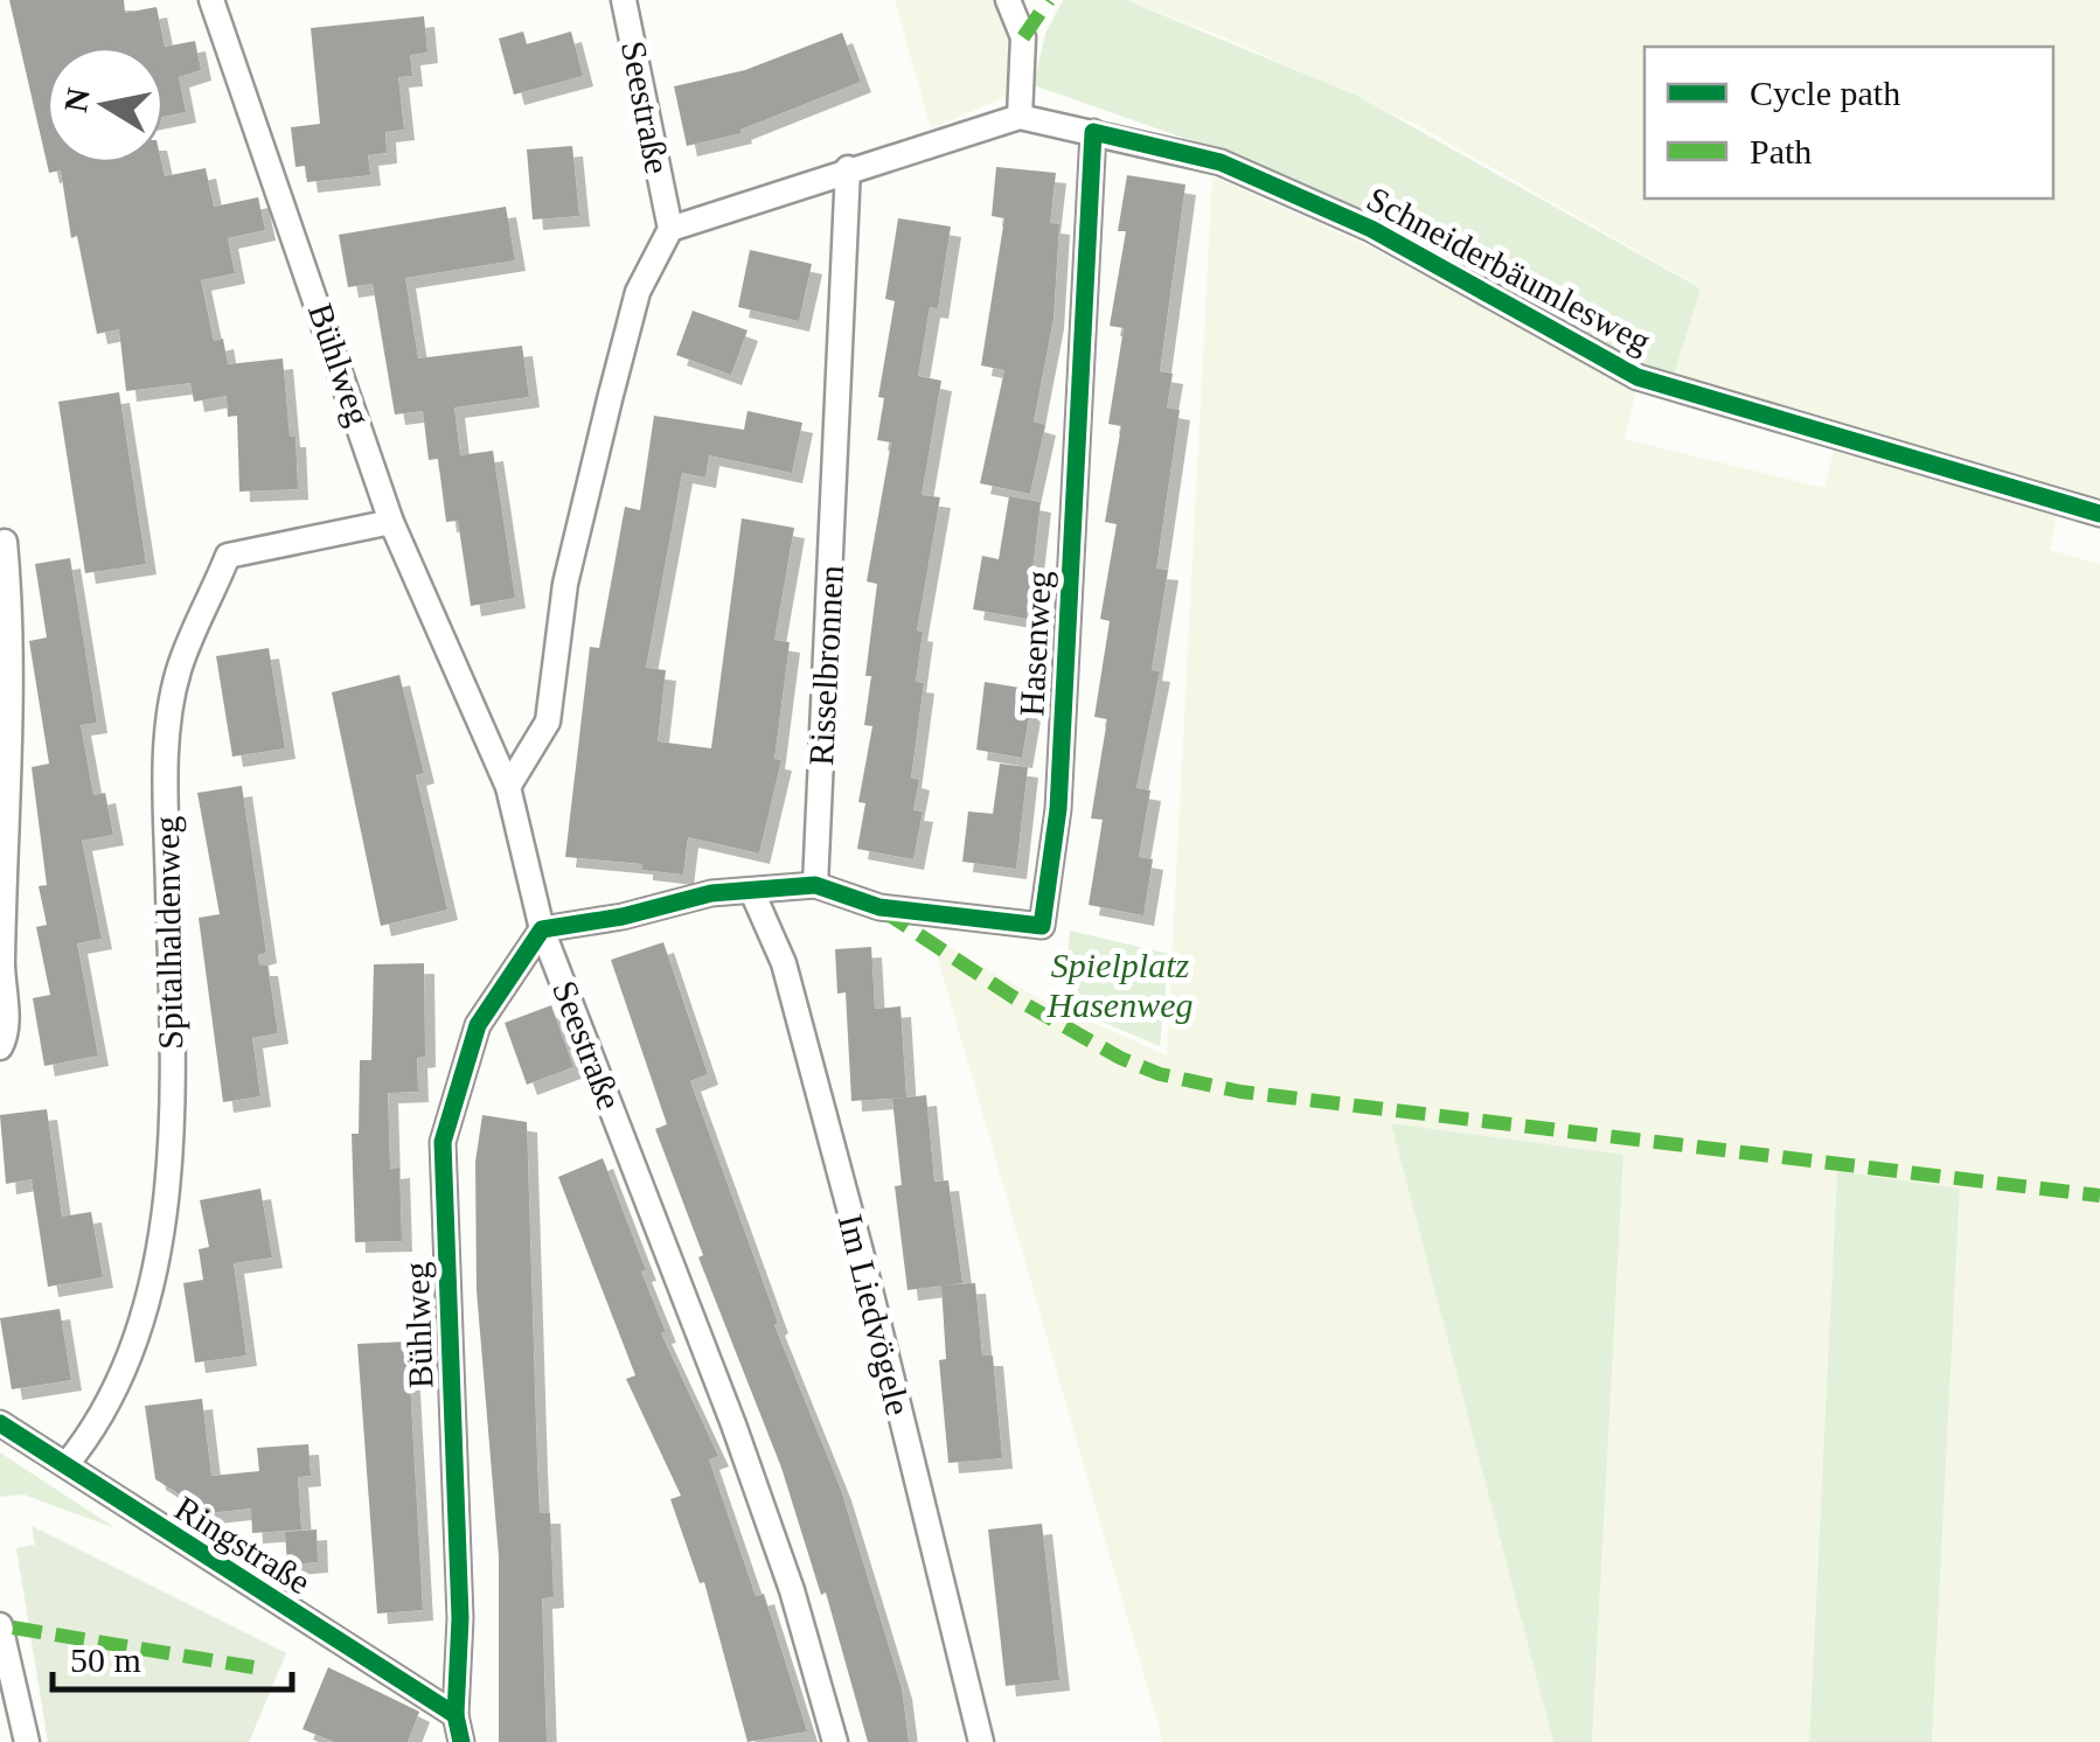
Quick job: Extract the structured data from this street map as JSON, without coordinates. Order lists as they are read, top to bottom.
{
  "streets": {
    "street": [
      "Seestraße",
      "Schneiderbäumlesweg",
      "Bühlweg",
      "Hasenweg",
      "Risselbronnen",
      "Spitalhaldenweg",
      "Im Liedvögele",
      "Ringstraße"
    ]
  },
  "crossings": [
    ["Seestraße", "Schneiderbäumlesweg"],
    ["Seestraße", "Bühlweg"],
    ["Schneiderbäumlesweg", "Hasenweg"],
    ["Schneiderbäumlesweg", "Risselbronnen"],
    ["Bühlweg", "Spitalhaldenweg"],
    ["Bühlweg", "Ringstraße"],
    ["Hasenweg", "Risselbronnen"],
    ["Spitalhaldenweg", "Ringstraße"]
  ],
  "parks": ["Spielplatz Hasenweg"],
  "legend": ["Cycle path", "Path"],
  "scale_bar": "50 m",
  "north": "left"
}
